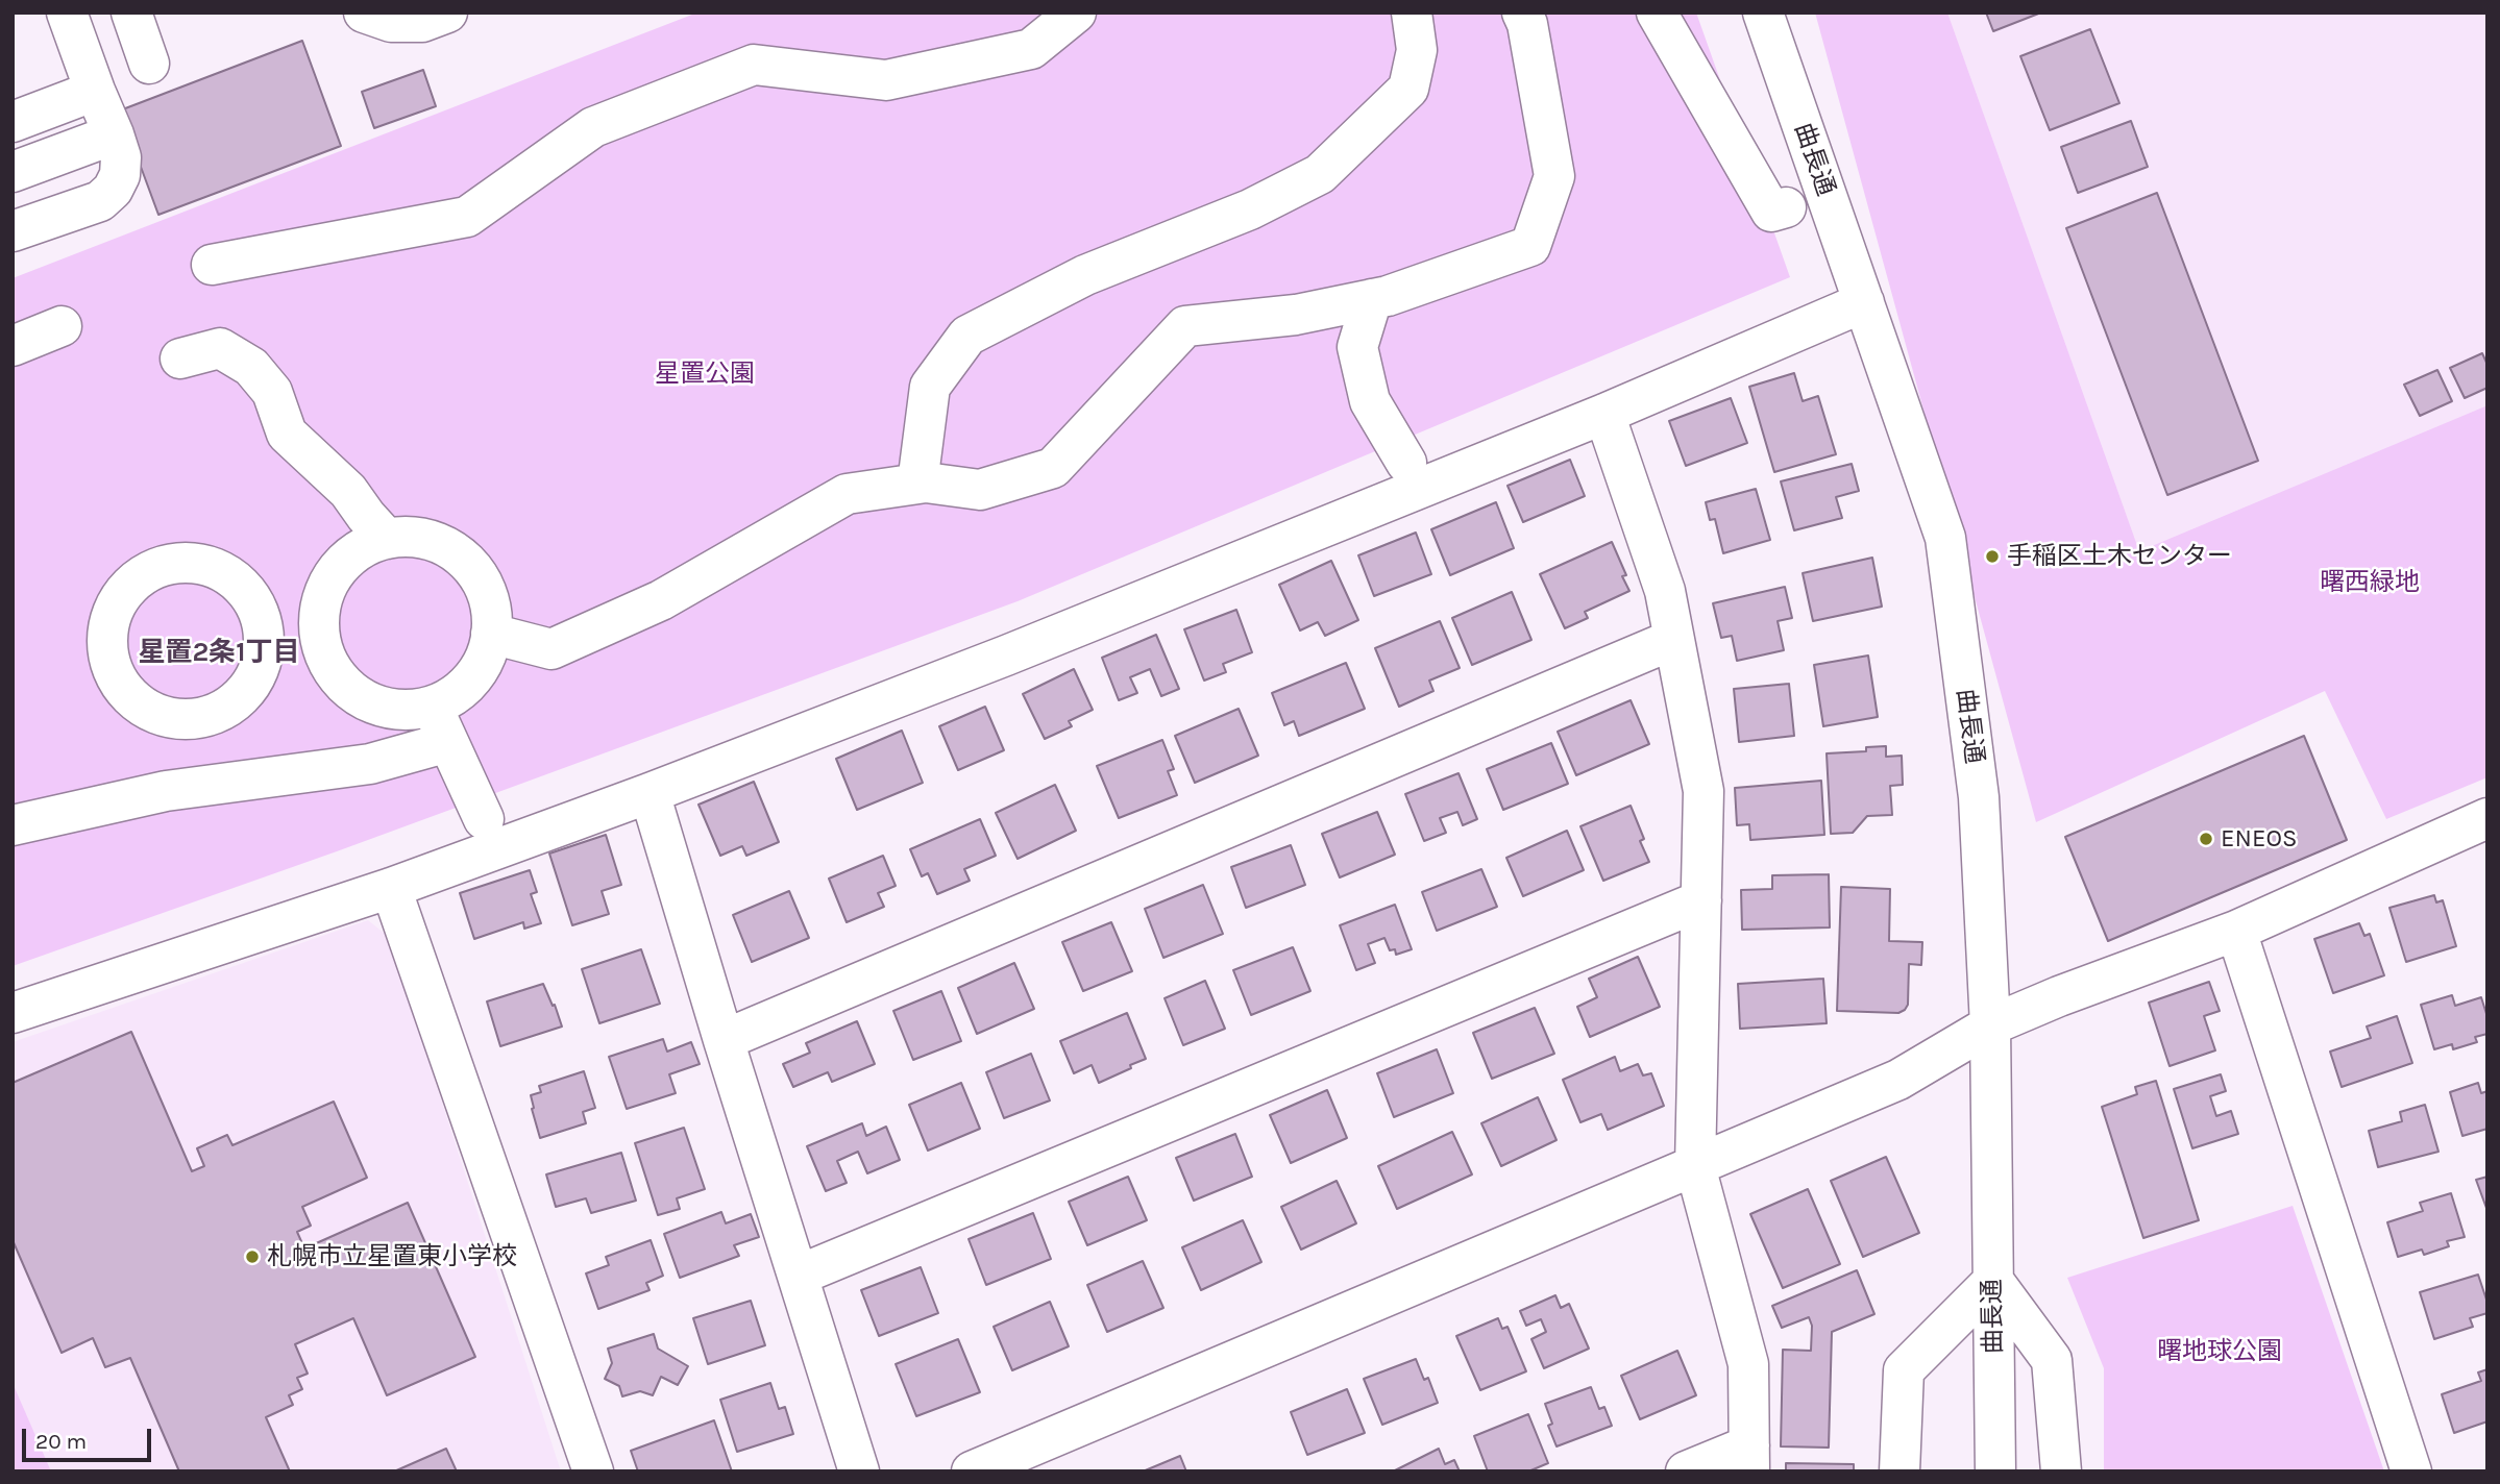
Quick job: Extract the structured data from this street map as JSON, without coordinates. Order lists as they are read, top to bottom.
{
  "streets": {
    "street": ["曲長通"]
  },
  "districts": ["星置2条1丁目"],
  "parks": ["星置公園", "曙西緑地", "曙地球公園"],
  "places": ["手稲区土木センター", "ENEOS", "札幌市立星置東小学校"],
  "scale_bar": "20 m"
}
